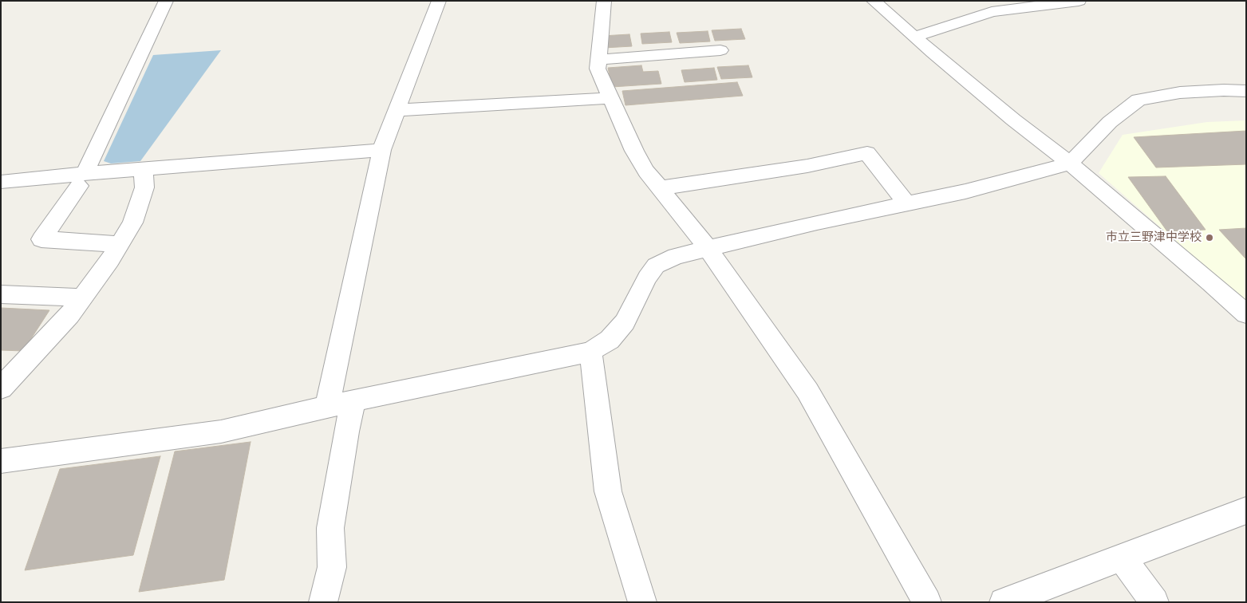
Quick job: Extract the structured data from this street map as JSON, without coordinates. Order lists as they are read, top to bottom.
{
  "places": ["市立三野津中学校"]
}
